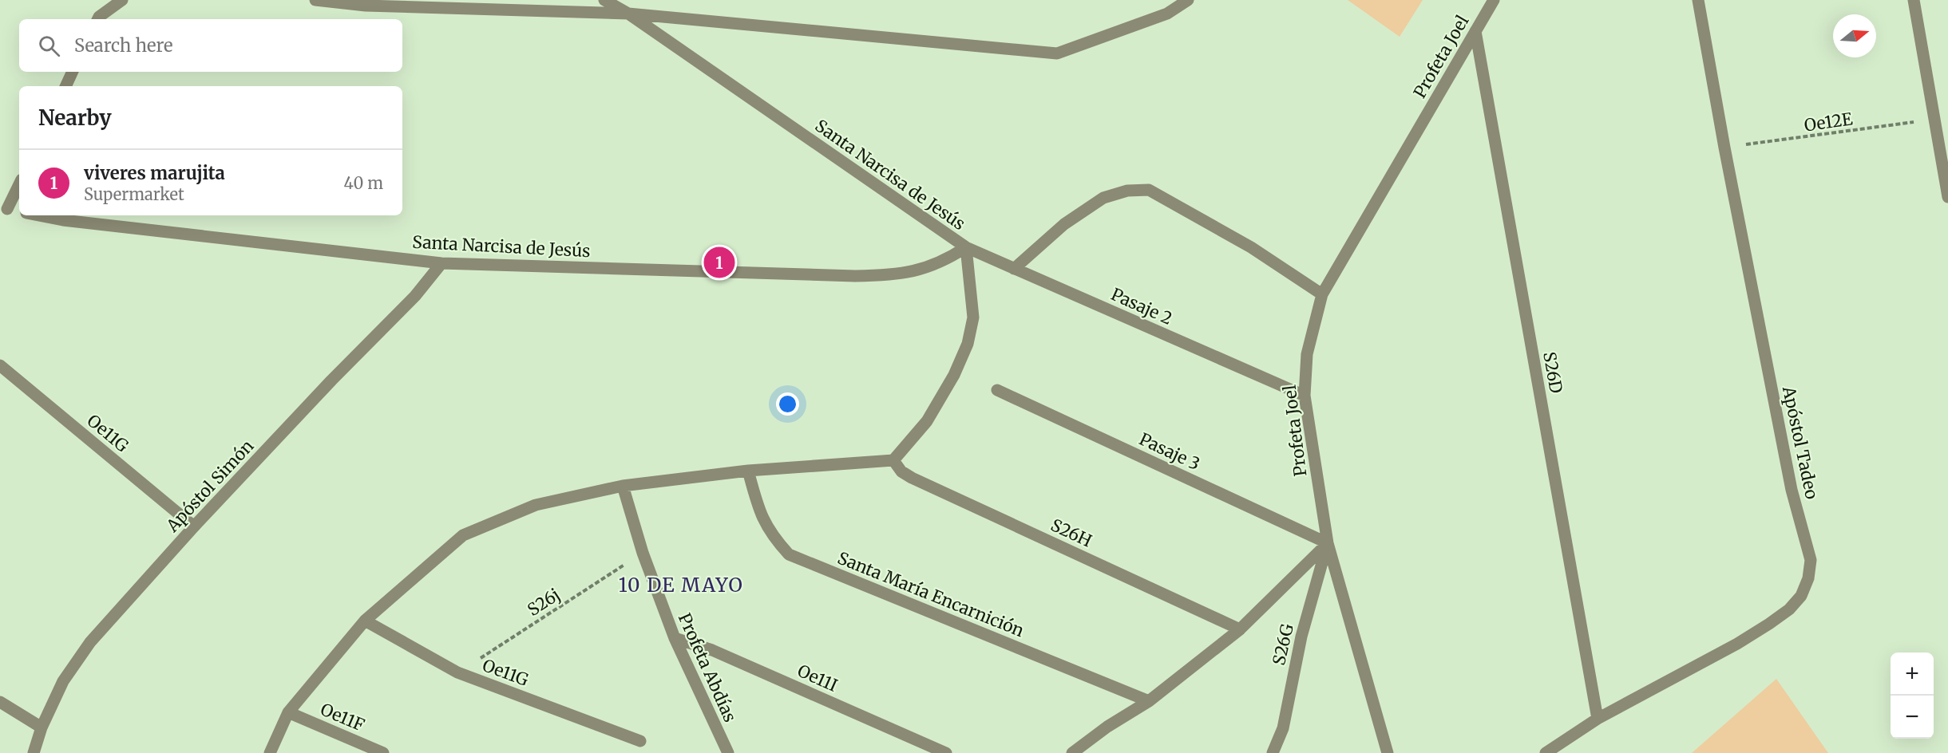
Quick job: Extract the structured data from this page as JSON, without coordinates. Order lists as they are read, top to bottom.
{
  "streets": {
    "street": [
      "Profeta Joel",
      "Santa Narcisa de Jesús",
      "Pasaje 2",
      "S26D",
      "Oe11G",
      "Apóstol Tadeo",
      "Pasaje 3",
      "Apóstol Simón",
      "S26H",
      "Santa María Encarnición",
      "S26G",
      "Profeta Abdías",
      "Oe11I",
      "Oe11F"
    ],
    "path": ["Oe12E", "S26j"]
  },
  "crossings": [
    ["Profeta Joel", "Pasaje 2"],
    ["Profeta Joel", "S26D"],
    ["Profeta Joel", "Pasaje 3"],
    ["Profeta Joel", "S26G"],
    ["Oe12E", "Apóstol Tadeo"],
    ["Santa Narcisa de Jesús", "Pasaje 2"],
    ["Santa Narcisa de Jesús", "Apóstol Simón"],
    ["S26D", "Apóstol Tadeo"],
    ["Oe11G", "Apóstol Simón"],
    ["Oe11G", "S26j"],
    ["Pasaje 3", "S26G"],
    ["S26j", "Profeta Abdías"],
    ["Profeta Abdías", "Oe11I"]
  ],
  "districts": ["10 DE MAYO"],
  "north": "right",
  "page": {
    "search": "Search here",
    "heading": "Nearby",
    "list": [
      {
        "mark": "1",
        "name": "viveres marujita",
        "note": "Supermarket",
        "value": "40 m"
      }
    ],
    "pins": "1",
    "map_buttons": ["+", "−"]
  }
}
